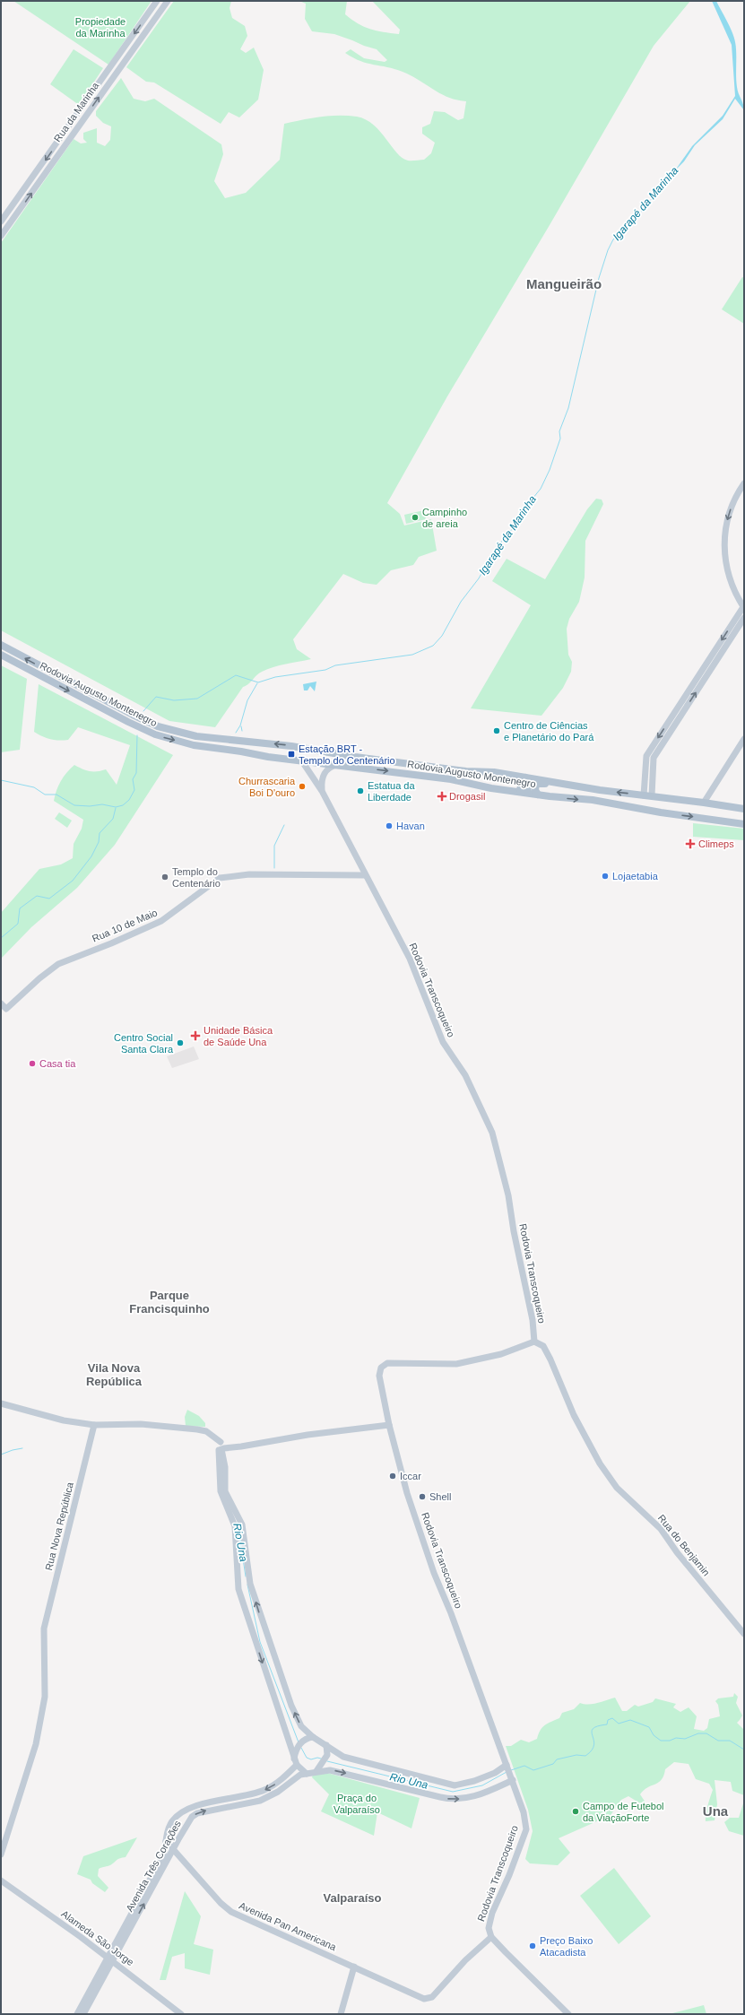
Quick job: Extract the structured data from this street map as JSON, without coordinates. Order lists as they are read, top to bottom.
{
  "streets": {
    "main road": ["Rodovia Augusto Montenegro"],
    "street": [
      "Rua da Marinha",
      "Rua 10 de Maio",
      "Rodovia Transcoqueiro",
      "Rua Nova República",
      "Rua do Benjamin",
      "Avenida Três Corações",
      "Avenida Pan Americana",
      "Alameda São Jorge"
    ]
  },
  "crossings": [
    ["Rodovia Augusto Montenegro", "Rodovia Transcoqueiro"],
    ["Rua 10 de Maio", "Rodovia Transcoqueiro"],
    ["Rodovia Transcoqueiro", "Rua do Benjamin"],
    ["Rodovia Transcoqueiro", "Avenida Três Corações"],
    ["Rodovia Transcoqueiro", "Avenida Pan Americana"],
    ["Avenida Três Corações", "Avenida Pan Americana"],
    ["Avenida Três Corações", "Alameda São Jorge"]
  ],
  "districts": [
    "Mangueirão",
    "Parque Francisquinho",
    "Vila Nova República",
    "Una",
    "Valparaíso"
  ],
  "water": ["Igarapé da Marinha", "Rio Una"],
  "parks": ["Propiedade da Marinha", "Praça do Valparaíso"],
  "places": {
    "other": [
      "Campinho de areia",
      "Centro de Ciências e Planetário do Pará",
      "Churrascaria Boi D'ouro",
      "Estatua da Liberdade",
      "Havan",
      "Lojaetabia",
      "Templo do Centenário",
      "Centro Social Santa Clara",
      "Casa tia",
      "Iccar",
      "Shell",
      "Campo de Futebol da ViaçãoForte",
      "Preço Baixo Atacadista"
    ],
    "transit": ["Estação BRT - Templo do Centenário"],
    "health": ["Drogasil", "Climeps", "Unidade Básica de Saúde Una"]
  }
}
